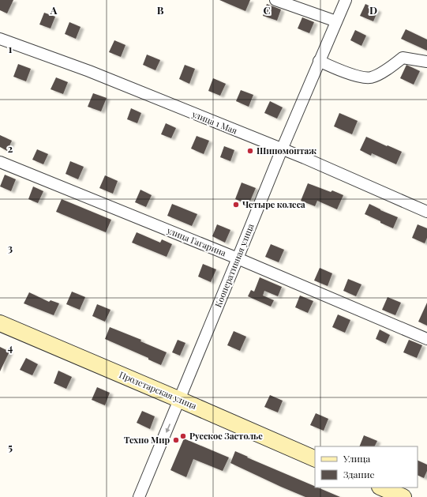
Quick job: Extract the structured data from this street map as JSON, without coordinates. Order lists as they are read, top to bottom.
{
  "streets": {
    "main road": ["Пролетарская улица"],
    "street": ["улица 1 Мая", "улица Гагарина", "Кооперативная улица"]
  },
  "crossings": [
    ["улица 1 Мая", "Кооперативная улица"],
    ["улица Гагарина", "Кооперативная улица"],
    ["Кооперативная улица", "Пролетарская улица"]
  ],
  "places": [
    "Шиномонтаж",
    "Четыре колеса",
    "Русское Застолье",
    "Техно Мир"
  ],
  "legend": ["Улица", "Здание"],
  "grid": {
    "columns": [
      "A",
      "B",
      "C",
      "D"
    ],
    "rows": [
      "1",
      "2",
      "3",
      "4",
      "5"
    ]
  }
}
